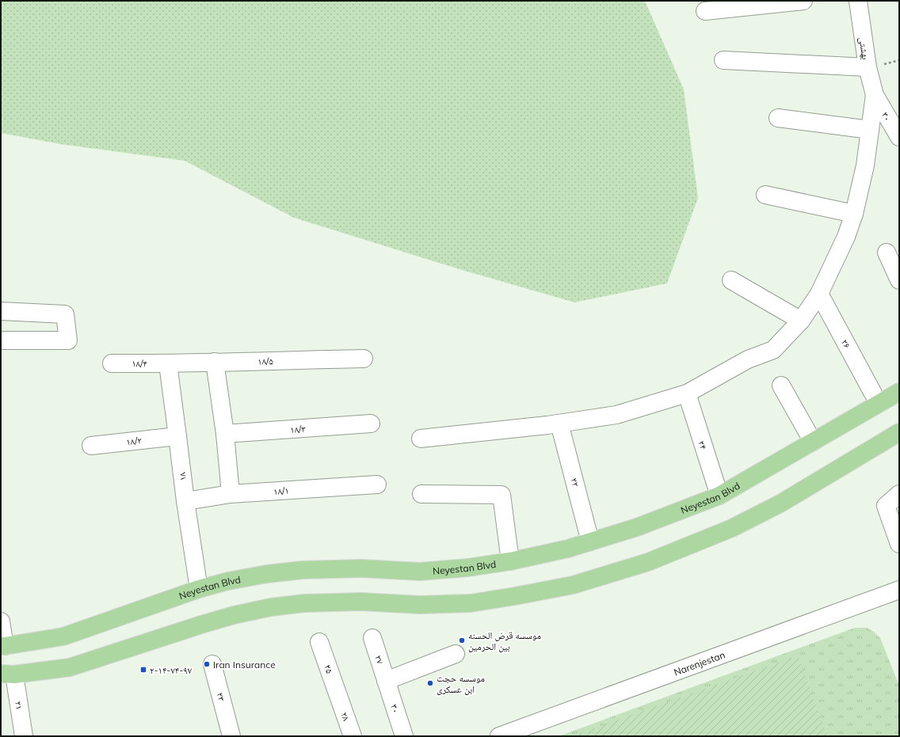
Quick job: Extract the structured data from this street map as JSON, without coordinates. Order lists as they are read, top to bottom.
{
  "streets": {
    "main road": ["Neyestan Blvd"],
    "street": [
      "بهشتی",
      "۳۰",
      "۲۶",
      "۱۸/۵",
      "۱۸/۴",
      "۱۸/۳",
      "۱۸/۲",
      "۲۴",
      "۱۸",
      "۲۲",
      "۱۸/۱",
      "۲۷",
      "Narenjestan",
      "۲۵",
      "۲۳",
      "۲۱",
      "۲۸"
    ]
  },
  "crossings": [
    ["بهشتی", "۳۰"],
    ["۳۰", "۲۷"],
    ["۱۸/۵", "۱۸/۴"],
    ["۱۸/۵", "۱۸"],
    ["۱۸/۴", "۱۸"],
    ["۱۸/۲", "۱۸"],
    ["۲۴", "Neyestan Blvd"],
    ["۱۸", "۱۸/۱"],
    ["۱۸", "Neyestan Blvd"],
    ["۲۲", "Neyestan Blvd"],
    ["۲۵", "۲۸"]
  ],
  "places": {
    "other": ["موسسه قرض الحسنه بین الحرمین", "Iran Insurance", "موسسه حجت ابن عسکری"],
    "transit": ["۲-۱۴-۷۴-۹۷"]
  }
}
